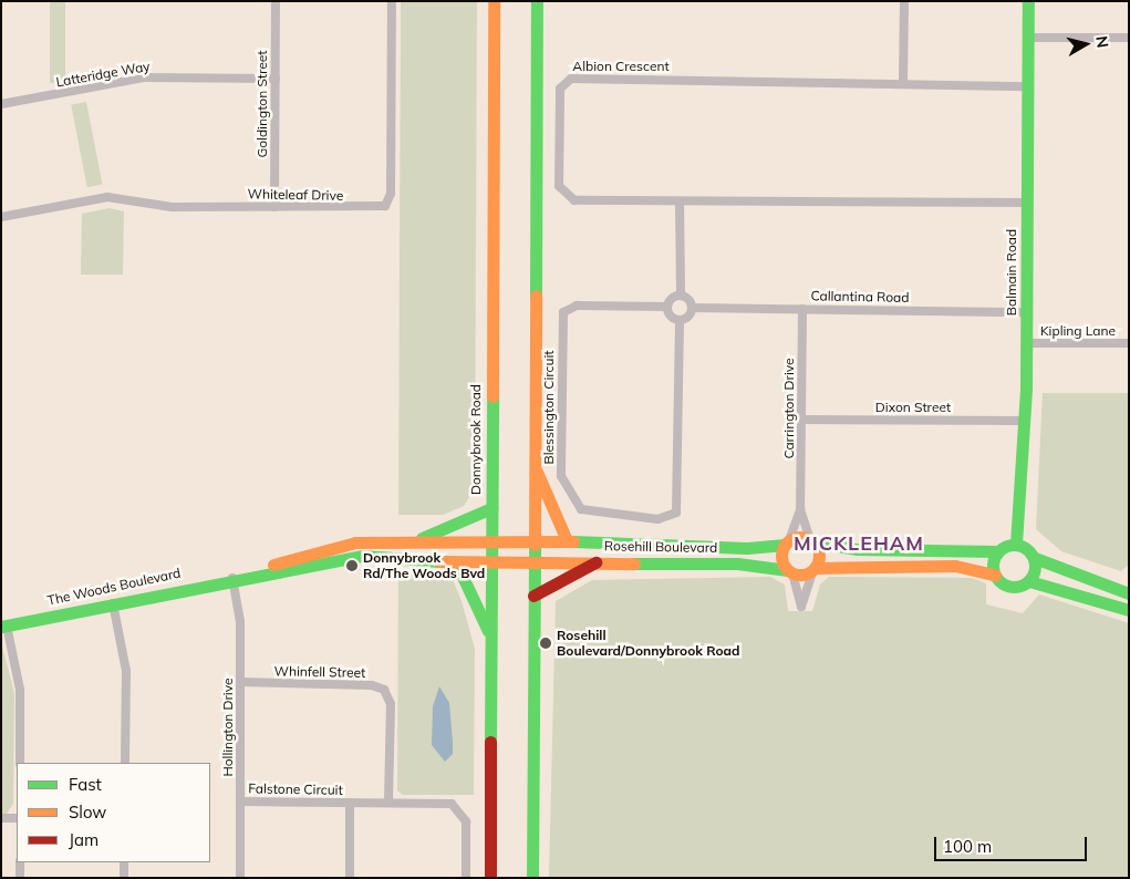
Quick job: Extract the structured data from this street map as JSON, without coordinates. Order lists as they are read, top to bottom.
{
  "streets": {
    "street": [
      "Albion Crescent",
      "Latteridge Way",
      "Goldington Street",
      "Whiteleaf Drive",
      "Balmain Road",
      "Callantina Road",
      "Kipling Lane",
      "Blessington Circuit",
      "Dixon Street",
      "Carrington Drive",
      "Donnybrook Road",
      "Rosehill Boulevard",
      "The Woods Boulevard",
      "Whinfell Street",
      "Hollington Drive",
      "Falstone Circuit"
    ]
  },
  "crossings": [
    ["Albion Crescent", "Balmain Road"],
    ["Latteridge Way", "Goldington Street"],
    ["Goldington Street", "Whiteleaf Drive"],
    ["Balmain Road", "Callantina Road"],
    ["Balmain Road", "Kipling Lane"],
    ["Balmain Road", "Dixon Street"],
    ["Callantina Road", "Carrington Drive"],
    ["Dixon Street", "Carrington Drive"],
    ["Carrington Drive", "Rosehill Boulevard"],
    ["Donnybrook Road", "Rosehill Boulevard"],
    ["Donnybrook Road", "The Woods Boulevard"],
    ["Rosehill Boulevard", "The Woods Boulevard"],
    ["The Woods Boulevard", "Hollington Drive"],
    ["Whinfell Street", "Hollington Drive"],
    ["Whinfell Street", "Falstone Circuit"],
    ["Hollington Drive", "Falstone Circuit"]
  ],
  "districts": ["MICKLEHAM"],
  "places": ["Donnybrook Rd/The Woods Bvd", "Rosehill Boulevard/Donnybrook Road"],
  "legend": ["Fast", "Slow", "Jam"],
  "scale_bar": "100 m",
  "north": "right"
}
